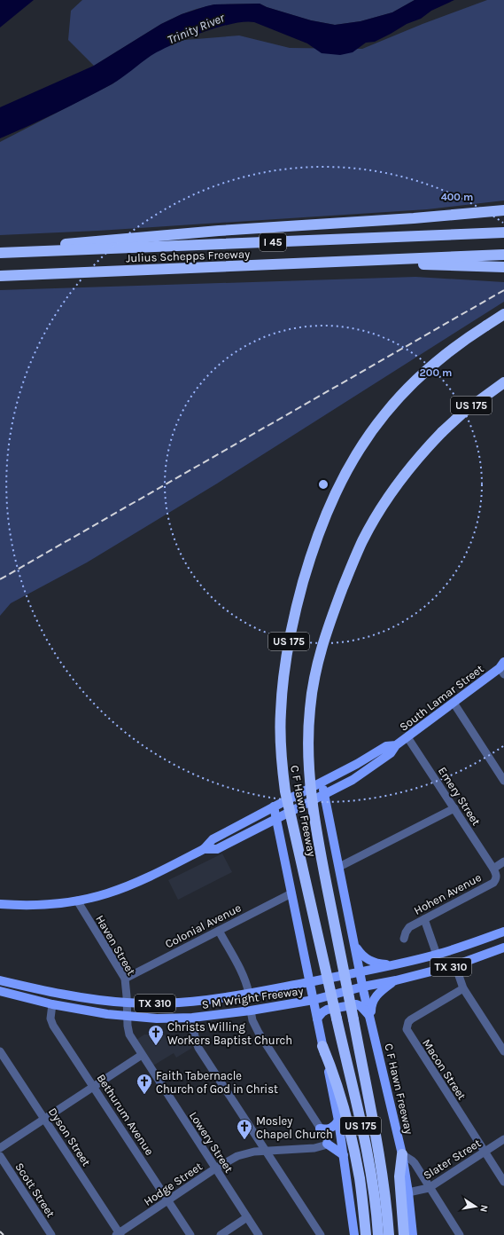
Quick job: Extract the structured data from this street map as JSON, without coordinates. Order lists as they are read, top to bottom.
{
  "streets": {
    "highway": [
      "I 45",
      "Julius Schepps Freeway",
      "US 175",
      "C F Hawn Freeway"
    ],
    "main road": ["South Lamar Street", "TX 310", "S M Wright Freeway"],
    "street": [
      "Emery Street",
      "Hohen Avenue",
      "Colonial Avenue",
      "Haven Street",
      "Macon Street",
      "Bethurum Avenue",
      "Dyson Street",
      "Lowery Street",
      "Slater Street",
      "Hodge Street",
      "Scott Street"
    ]
  },
  "crossings": [
    ["South Lamar Street", "Emery Street"],
    ["South Lamar Street", "C F Hawn Freeway"],
    ["South Lamar Street", "Haven Street"],
    ["Emery Street", "Hohen Avenue"],
    ["C F Hawn Freeway", "S M Wright Freeway"],
    ["C F Hawn Freeway", "Slater Street"],
    ["Colonial Avenue", "Haven Street"],
    ["Haven Street", "S M Wright Freeway"],
    ["Haven Street", "Lowery Street"],
    ["S M Wright Freeway", "Bethurum Avenue"],
    ["S M Wright Freeway", "Lowery Street"],
    ["Macon Street", "Slater Street"],
    ["Bethurum Avenue", "Hodge Street"],
    ["Dyson Street", "Hodge Street"],
    ["Lowery Street", "Hodge Street"]
  ],
  "water": ["Trinity River"],
  "places": {
    "church": ["Christs Willing Workers Baptist Church", "Faith Tabernacle Church of God in Christ", "Mosley Chapel Church"]
  },
  "north": "right",
  "rings": ["400 m", "200 m"]
}
